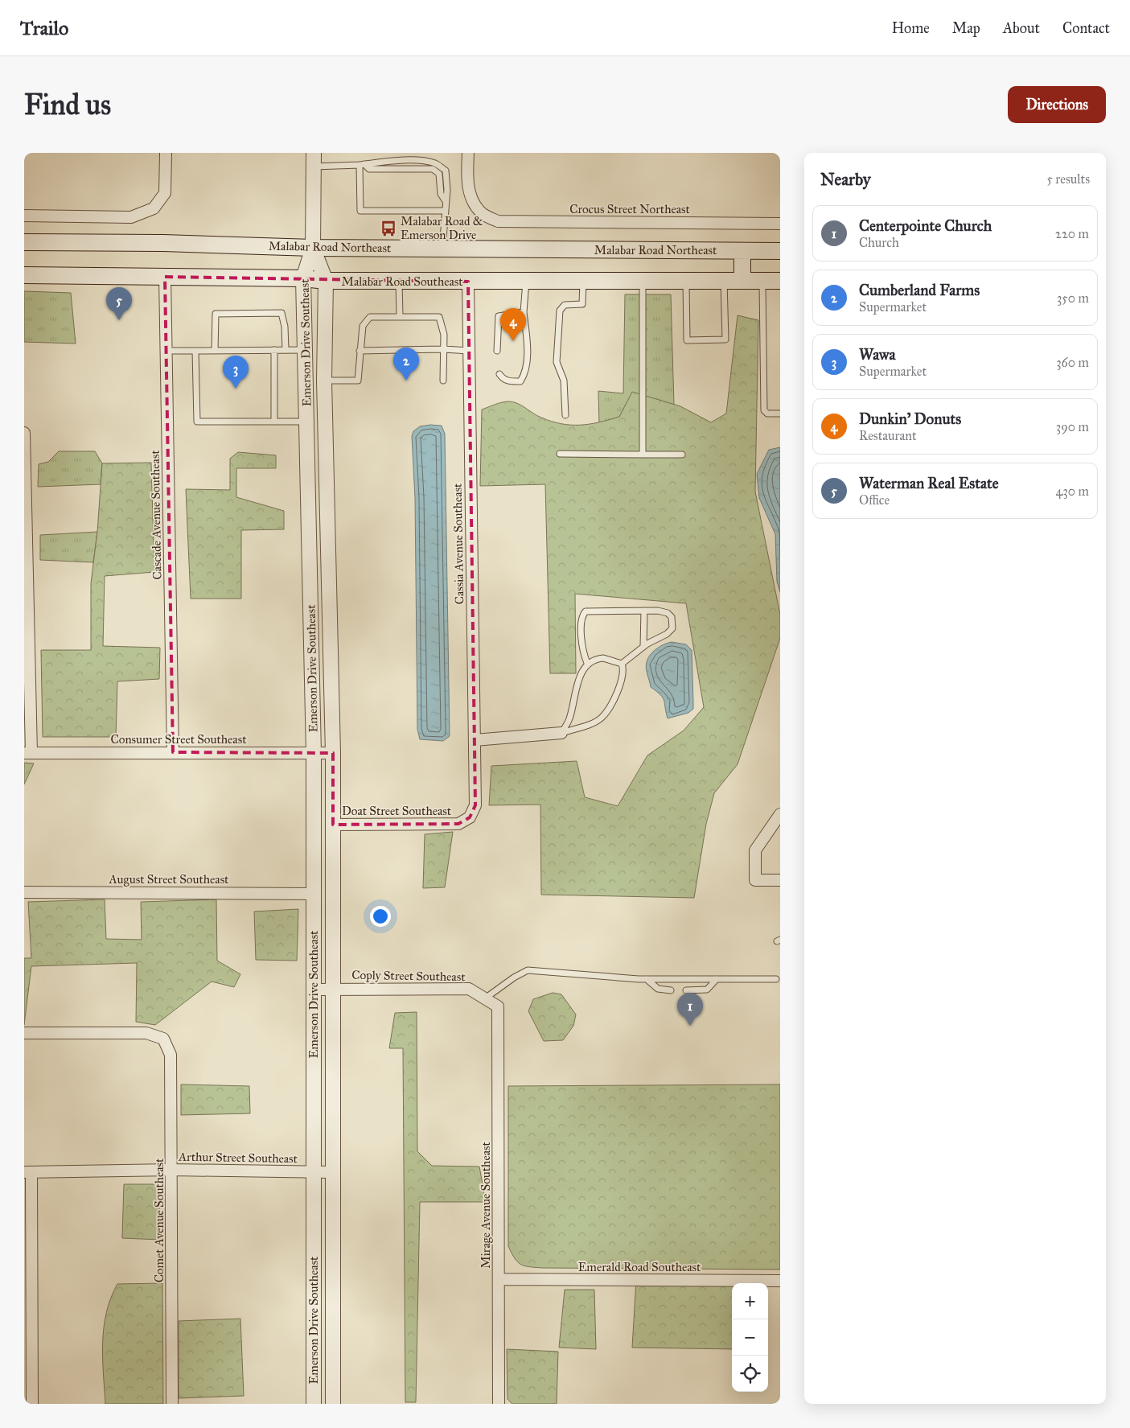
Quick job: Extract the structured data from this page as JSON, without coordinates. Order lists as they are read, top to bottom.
{
  "streets": {
    "main road": ["Malabar Road Northeast", "Malabar Road Southeast"],
    "street": [
      "Crocus Street Northeast",
      "Emerson Drive Southeast",
      "Cascade Avenue Southeast",
      "Cassia Avenue Southeast",
      "Consumer Street Southeast",
      "Doat Street Southeast",
      "August Street Southeast",
      "Coply Street Southeast",
      "Arthur Street Southeast",
      "Mirage Avenue Southeast",
      "Comet Avenue Southeast",
      "Emerald Road Southeast"
    ]
  },
  "crossings": [
    ["Malabar Road Northeast", "Emerson Drive Southeast"],
    ["Malabar Road Southeast", "Emerson Drive Southeast"],
    ["Malabar Road Southeast", "Cascade Avenue Southeast"],
    ["Malabar Road Southeast", "Cassia Avenue Southeast"],
    ["Emerson Drive Southeast", "Consumer Street Southeast"],
    ["Emerson Drive Southeast", "Doat Street Southeast"],
    ["Emerson Drive Southeast", "August Street Southeast"],
    ["Emerson Drive Southeast", "Coply Street Southeast"],
    ["Emerson Drive Southeast", "Arthur Street Southeast"],
    ["Cascade Avenue Southeast", "Consumer Street Southeast"],
    ["Cassia Avenue Southeast", "Doat Street Southeast"],
    ["Coply Street Southeast", "Mirage Avenue Southeast"],
    ["Arthur Street Southeast", "Comet Avenue Southeast"],
    ["Mirage Avenue Southeast", "Emerald Road Southeast"]
  ],
  "places": {
    "bus stop": ["Malabar Road & Emerson Drive"]
  },
  "page": {
    "header": "Trailo",
    "nav": [
      "Home",
      "Map",
      "About",
      "Contact"
    ],
    "buttons": "Directions",
    "title": "Find us",
    "heading": ["Nearby", "5 results"],
    "list": [
      {
        "mark": "1",
        "name": "Centerpointe Church",
        "note": "Church",
        "value": "220 m"
      },
      {
        "mark": "2",
        "name": "Cumberland Farms",
        "note": "Supermarket",
        "value": "350 m"
      },
      {
        "mark": "3",
        "name": "Wawa",
        "note": "Supermarket",
        "value": "360 m"
      },
      {
        "mark": "4",
        "name": "Dunkin' Donuts",
        "note": "Restaurant",
        "value": "390 m"
      },
      {
        "mark": "5",
        "name": "Waterman Real Estate",
        "note": "Office",
        "value": "430 m"
      }
    ],
    "pins": [
      "5",
      "4",
      "2",
      "3",
      "1"
    ],
    "map_buttons": ["+", "−"]
  }
}
